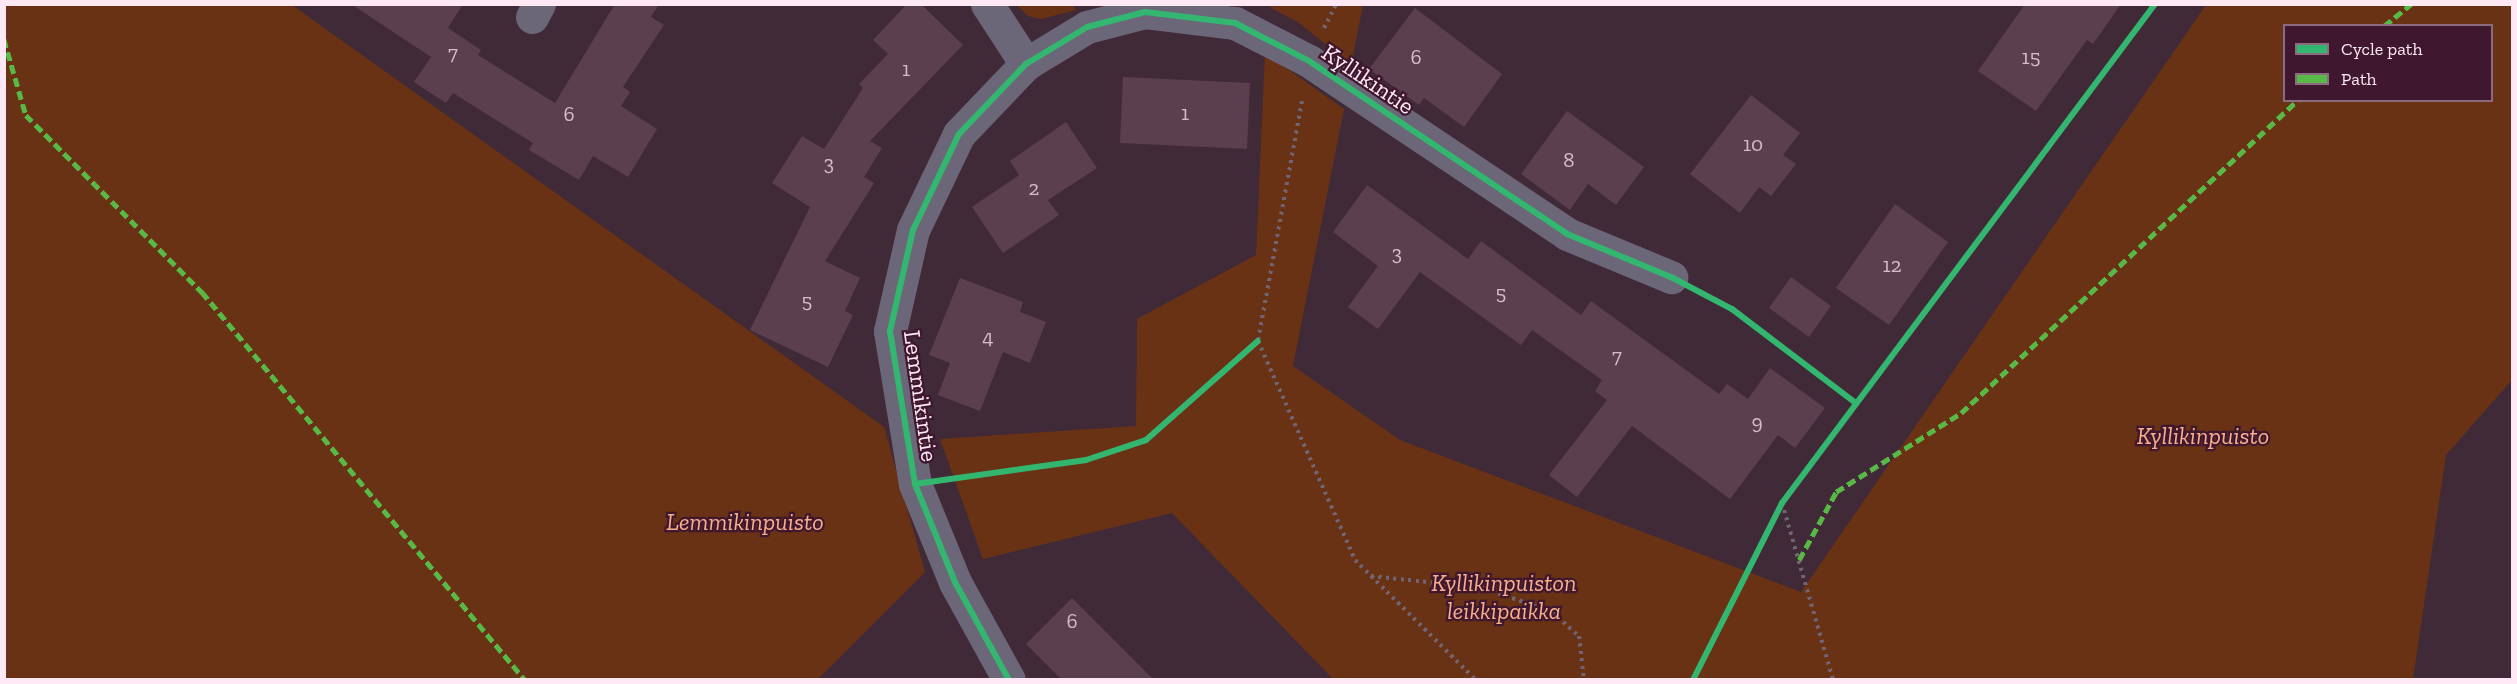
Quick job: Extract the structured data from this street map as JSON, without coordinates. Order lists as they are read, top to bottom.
{
  "streets": {
    "street": ["Kyllikintie", "Lemmikintie"]
  },
  "crossings": [
    ["Kyllikintie", "Lemmikintie"]
  ],
  "parks": ["Kyllikinpuisto", "Lemmikinpuisto", "Kyllikinpuiston leikkipaikka"],
  "house_numbers": [
    "7",
    "6",
    "15",
    "1",
    "1",
    "6",
    "10",
    "8",
    "3",
    "2",
    "3",
    "12",
    "5",
    "5",
    "4",
    "7",
    "9",
    "6"
  ],
  "legend": ["Cycle path", "Path"]
}
